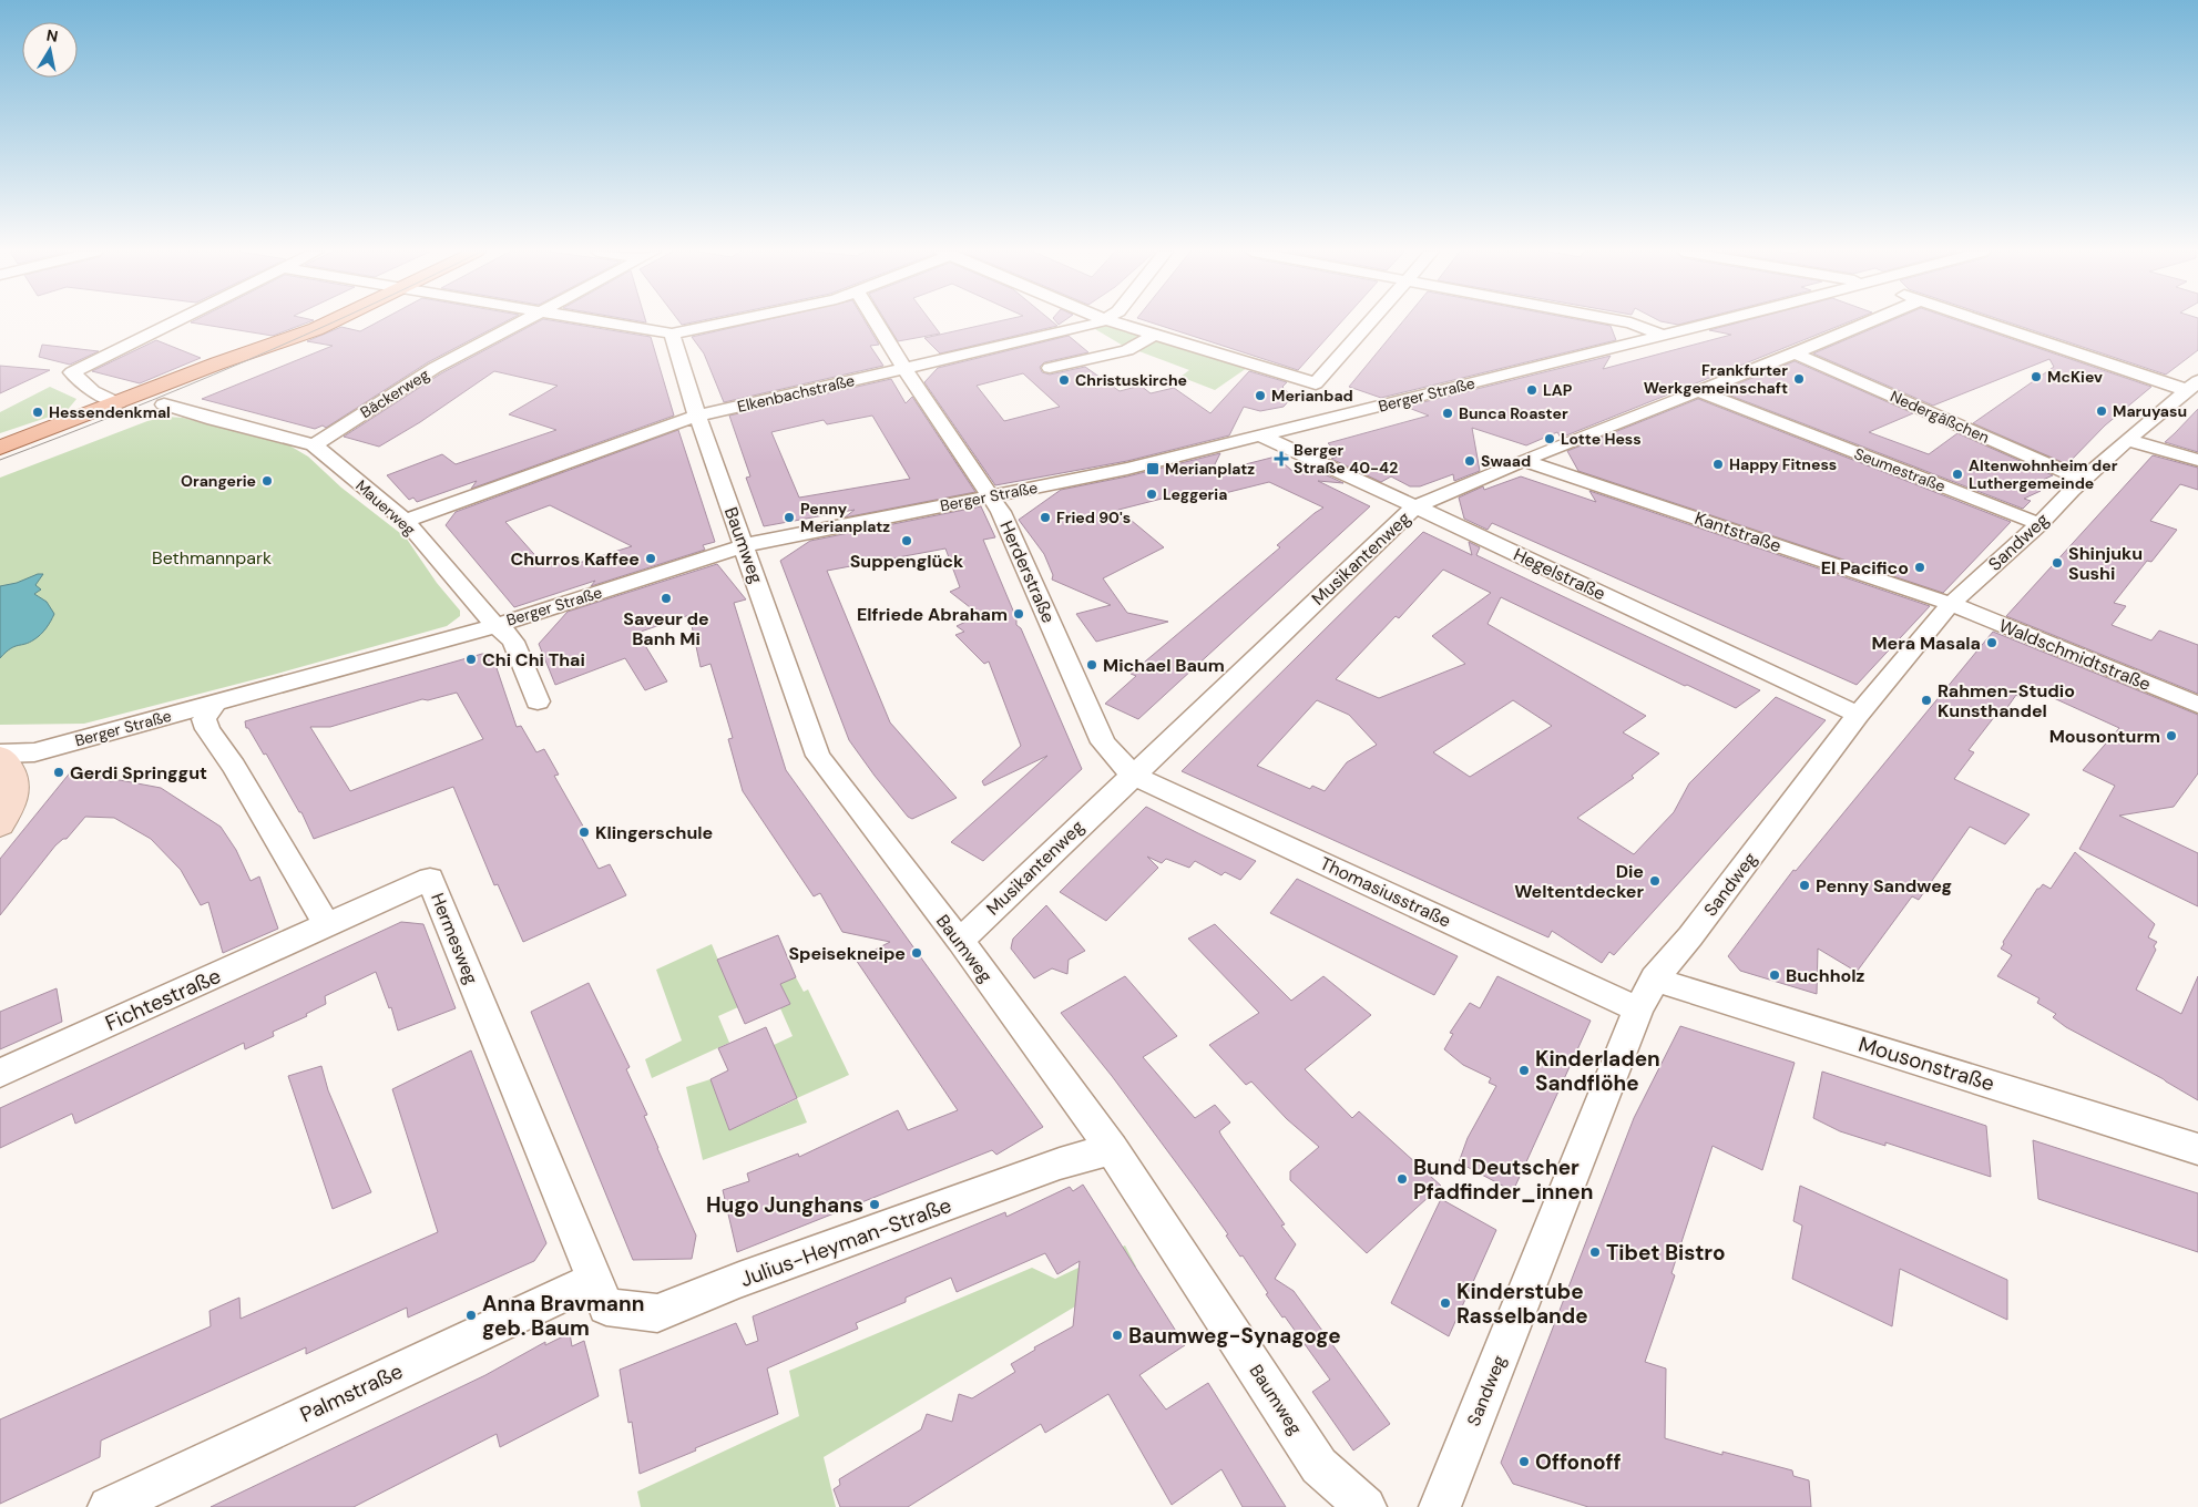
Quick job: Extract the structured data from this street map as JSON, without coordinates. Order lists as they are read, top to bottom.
{
  "streets": {
    "street": [
      "Bäckerweg",
      "Elkenbachstraße",
      "Berger Straße",
      "Nedergäßchen",
      "Seumestraße",
      "Mauerweg",
      "Kantstraße",
      "Sandweg",
      "Baumweg",
      "Musikantenweg",
      "Herderstraße",
      "Hegelstraße",
      "Waldschmidtstraße",
      "Thomasiusstraße",
      "Hermesweg",
      "Fichtestraße",
      "Mousonstraße",
      "Julius-Heyman-Straße",
      "Palmstraße"
    ]
  },
  "crossings": [
    ["Bäckerweg", "Mauerweg"],
    ["Elkenbachstraße", "Mauerweg"],
    ["Elkenbachstraße", "Baumweg"],
    ["Elkenbachstraße", "Herderstraße"],
    ["Berger Straße", "Mauerweg"],
    ["Berger Straße", "Baumweg"],
    ["Berger Straße", "Herderstraße"],
    ["Berger Straße", "Hegelstraße"],
    ["Nedergäßchen", "Sandweg"],
    ["Nedergäßchen", "Musikantenweg"],
    ["Seumestraße", "Sandweg"],
    ["Seumestraße", "Musikantenweg"],
    ["Kantstraße", "Sandweg"],
    ["Kantstraße", "Musikantenweg"],
    ["Kantstraße", "Waldschmidtstraße"],
    ["Sandweg", "Hegelstraße"],
    ["Sandweg", "Waldschmidtstraße"],
    ["Sandweg", "Thomasiusstraße"],
    ["Sandweg", "Mousonstraße"],
    ["Baumweg", "Musikantenweg"],
    ["Baumweg", "Julius-Heyman-Straße"],
    ["Musikantenweg", "Herderstraße"],
    ["Musikantenweg", "Hegelstraße"],
    ["Musikantenweg", "Thomasiusstraße"],
    ["Herderstraße", "Thomasiusstraße"],
    ["Hermesweg", "Fichtestraße"],
    ["Hermesweg", "Julius-Heyman-Straße"],
    ["Hermesweg", "Palmstraße"],
    ["Julius-Heyman-Straße", "Palmstraße"]
  ],
  "parks": ["Bethmannpark"],
  "places": {
    "other": [
      "McKiev",
      "Frankfurter Werkgemeinschaft",
      "Christuskirche",
      "LAP",
      "Merianbad",
      "Maruyasu",
      "Hessendenkmal",
      "Bunca Roaster",
      "Lotte Hess",
      "Swaad",
      "Happy Fitness",
      "Altenwohnheim der Luthergemeinde",
      "Orangerie",
      "Leggeria",
      "Penny Merianplatz",
      "Fried 90's",
      "Suppenglück",
      "Churros Kaffee",
      "Shinjuku Sushi",
      "El Pacifico",
      "Saveur de Banh Mi",
      "Elfriede Abraham",
      "Mera Masala",
      "Chi Chi Thai",
      "Michael Baum",
      "Rahmen-Studio Kunsthandel",
      "Mousonturm",
      "Gerdi Springgut",
      "Klingerschule",
      "Die Weltentdecker",
      "Penny Sandweg",
      "Speisekneipe",
      "Buchholz",
      "Kinderladen Sandflöhe",
      "Bund Deutscher Pfadfinder_innen",
      "Hugo Junghans",
      "Tibet Bistro",
      "Kinderstube Rasselbande",
      "Anna Bravmann geb. Baum",
      "Baumweg-Synagoge",
      "Offonoff"
    ],
    "health": ["Berger Straße 40-42"],
    "transit": ["Merianplatz"]
  },
  "north": "top"
}
